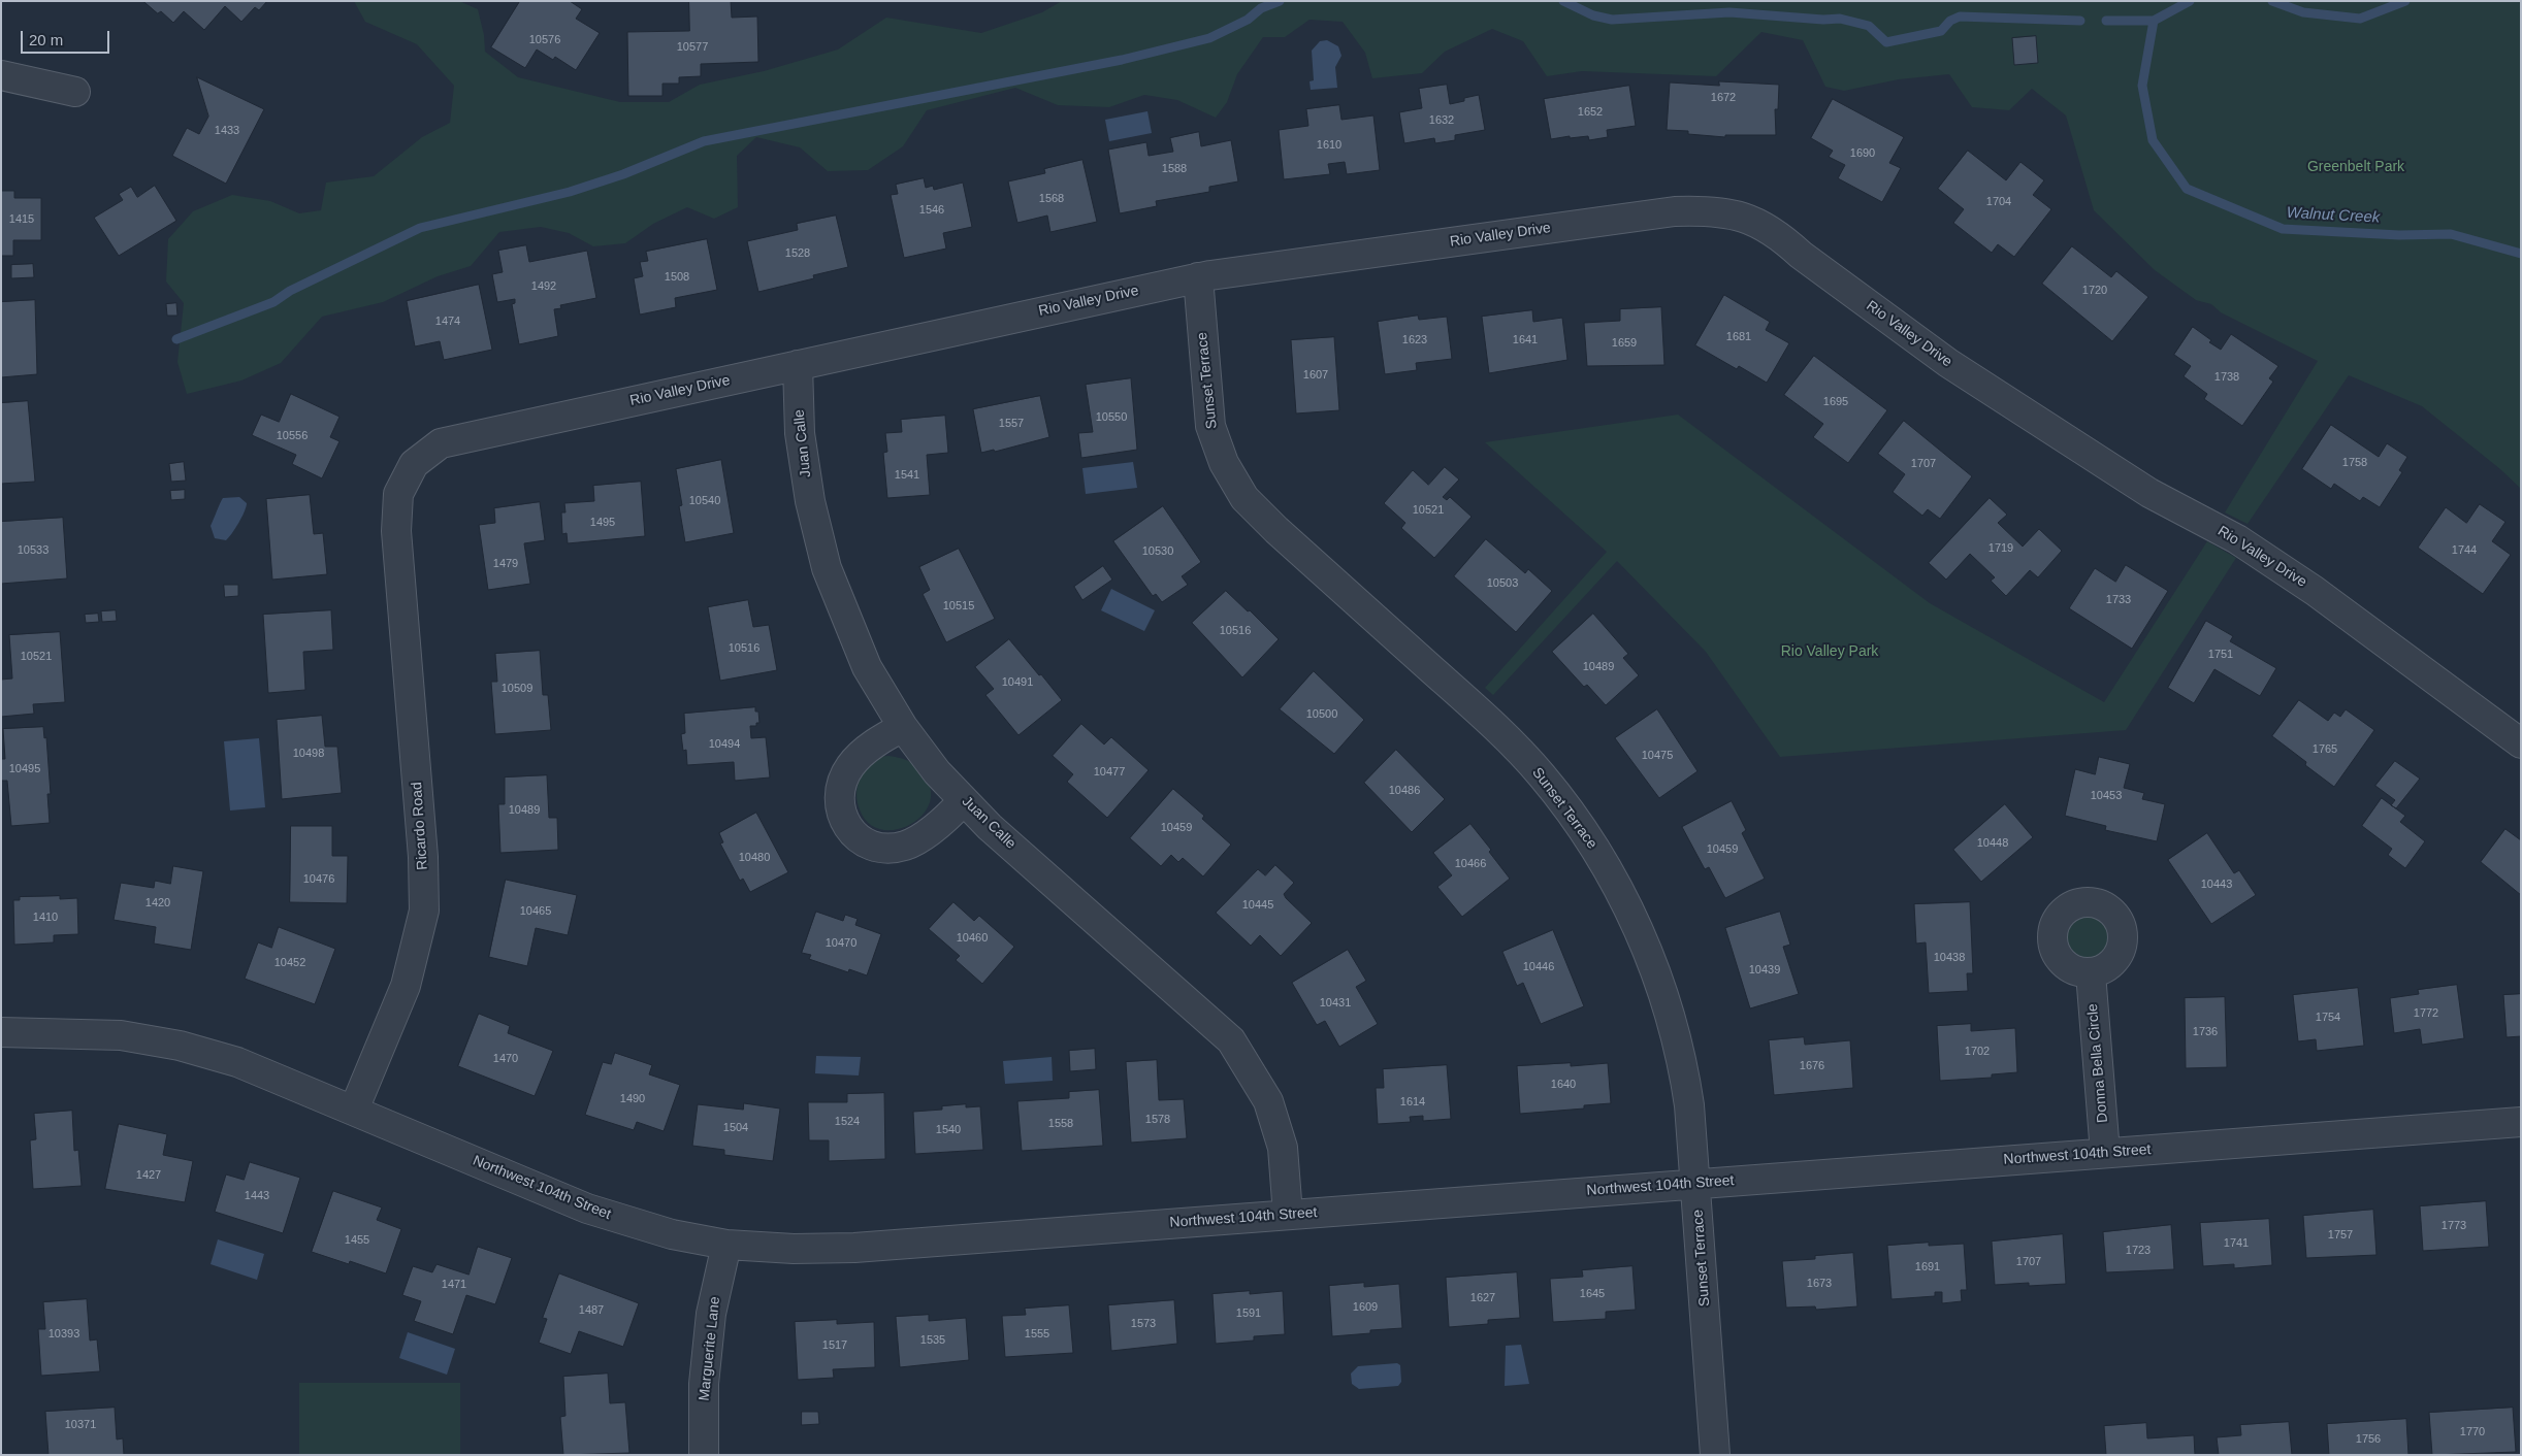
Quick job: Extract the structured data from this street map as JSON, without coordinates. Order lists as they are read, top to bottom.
{
  "streets": {
    "street": [
      "Rio Valley Drive",
      "Sunset Terrace",
      "Juan Calle",
      "Ricardo Road",
      "Donna Bella Circle",
      "Northwest 104th Street",
      "Marguerite Lane"
    ]
  },
  "crossings": [
    ["Rio Valley Drive", "Sunset Terrace"],
    ["Rio Valley Drive", "Juan Calle"],
    ["Rio Valley Drive", "Ricardo Road"],
    ["Sunset Terrace", "Northwest 104th Street"],
    ["Juan Calle", "Northwest 104th Street"],
    ["Ricardo Road", "Northwest 104th Street"],
    ["Donna Bella Circle", "Northwest 104th Street"],
    ["Northwest 104th Street", "Marguerite Lane"]
  ],
  "water": ["Walnut Creek"],
  "parks": ["Greenbelt Park", "Rio Valley Park"],
  "house_numbers": [
    "10576",
    "10577",
    "1672",
    "1652",
    "1632",
    "1433",
    "1610",
    "1690",
    "1588",
    "1568",
    "1704",
    "1546",
    "1415",
    "1528",
    "1508",
    "1492",
    "1720",
    "1474",
    "1681",
    "1623",
    "1641",
    "1659",
    "1607",
    "1738",
    "1695",
    "10550",
    "1557",
    "10556",
    "1758",
    "1707",
    "1541",
    "10540",
    "10521",
    "1495",
    "1719",
    "10533",
    "1744",
    "10530",
    "1479",
    "10503",
    "1733",
    "10515",
    "10516",
    "10516",
    "1751",
    "10521",
    "10489",
    "10491",
    "10509",
    "10500",
    "10494",
    "1765",
    "10498",
    "10475",
    "10495",
    "10477",
    "10486",
    "10453",
    "10489",
    "10459",
    "10448",
    "10459",
    "10480",
    "10466",
    "10476",
    "10443",
    "1420",
    "10445",
    "10465",
    "1410",
    "10460",
    "10470",
    "10438",
    "10452",
    "10446",
    "10439",
    "10431",
    "1772",
    "1754",
    "1736",
    "1702",
    "1470",
    "1676",
    "1640",
    "1490",
    "1614",
    "1578",
    "1524",
    "1558",
    "1504",
    "1540",
    "1427",
    "1443",
    "1773",
    "1757",
    "1455",
    "1741",
    "1723",
    "1707",
    "1691",
    "1673",
    "1471",
    "1645",
    "1627",
    "1609",
    "1487",
    "1591",
    "1573",
    "10393",
    "1555",
    "1535",
    "1517",
    "10371",
    "1770",
    "1756"
  ],
  "scale_bar": "20 m"
}
